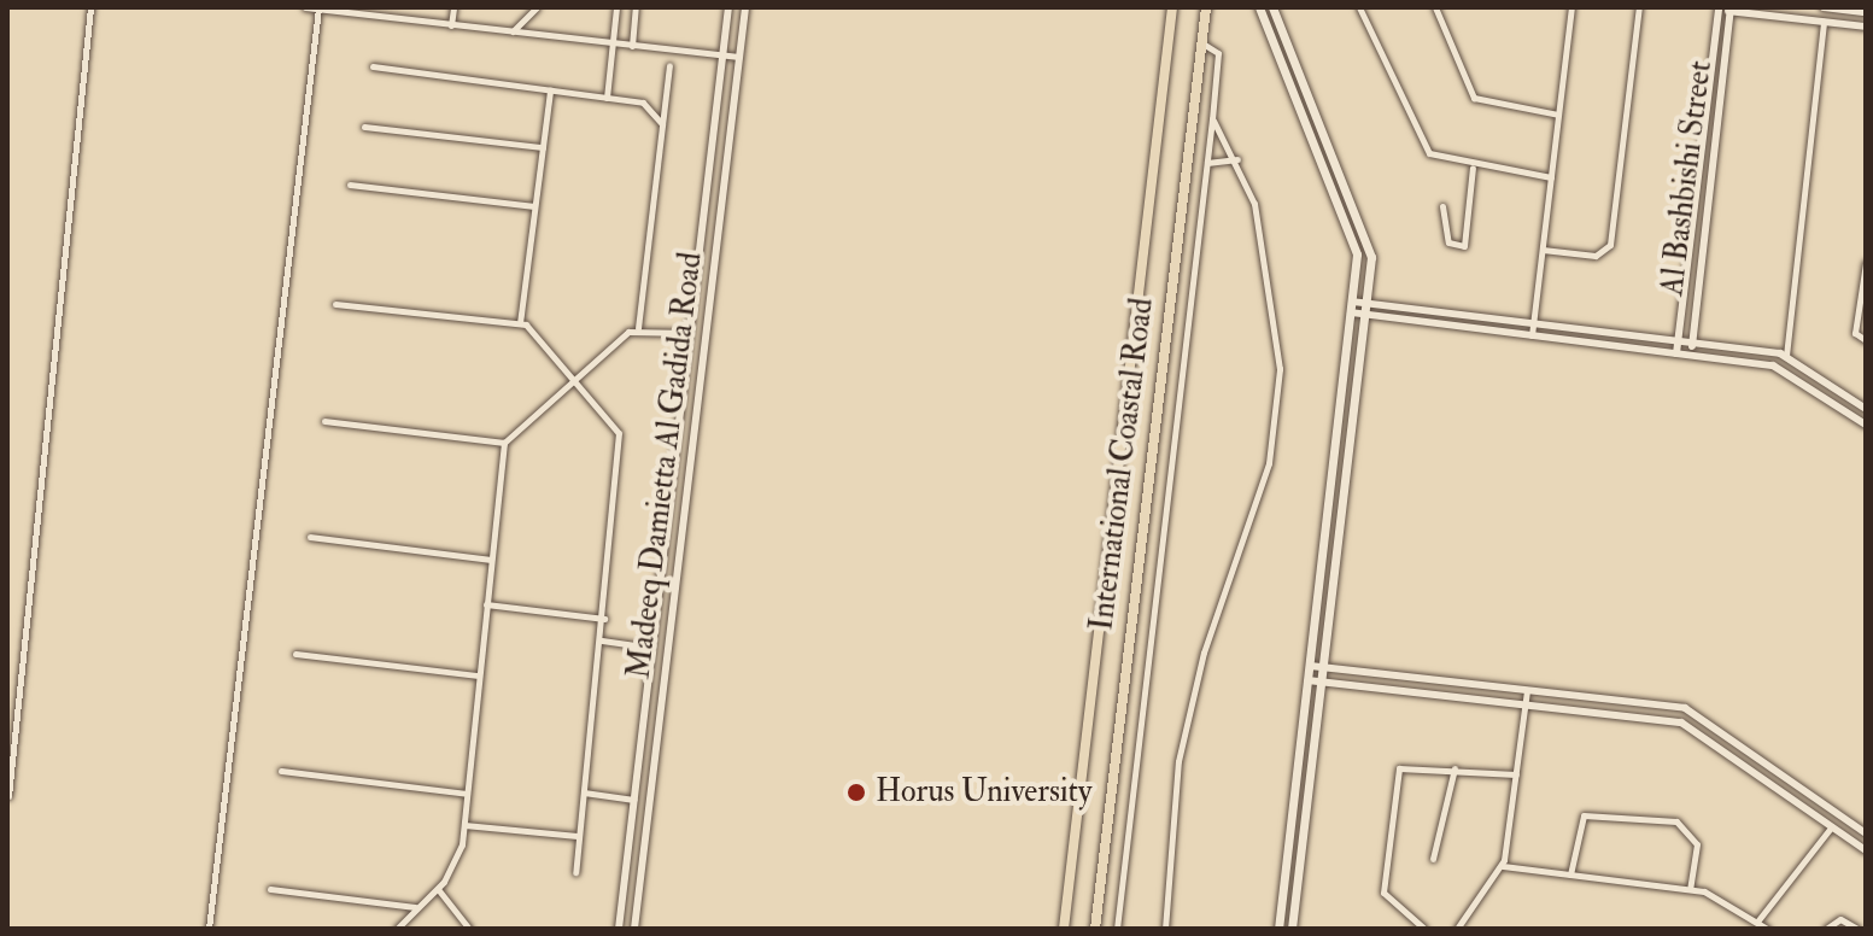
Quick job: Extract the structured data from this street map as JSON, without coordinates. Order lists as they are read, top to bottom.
{
  "streets": {
    "highway": ["International Coastal Road"],
    "street": ["Al Bashbishi Street", "Madeeq Damietta Al Gadida Road"]
  },
  "places": ["Horus University"]
}
